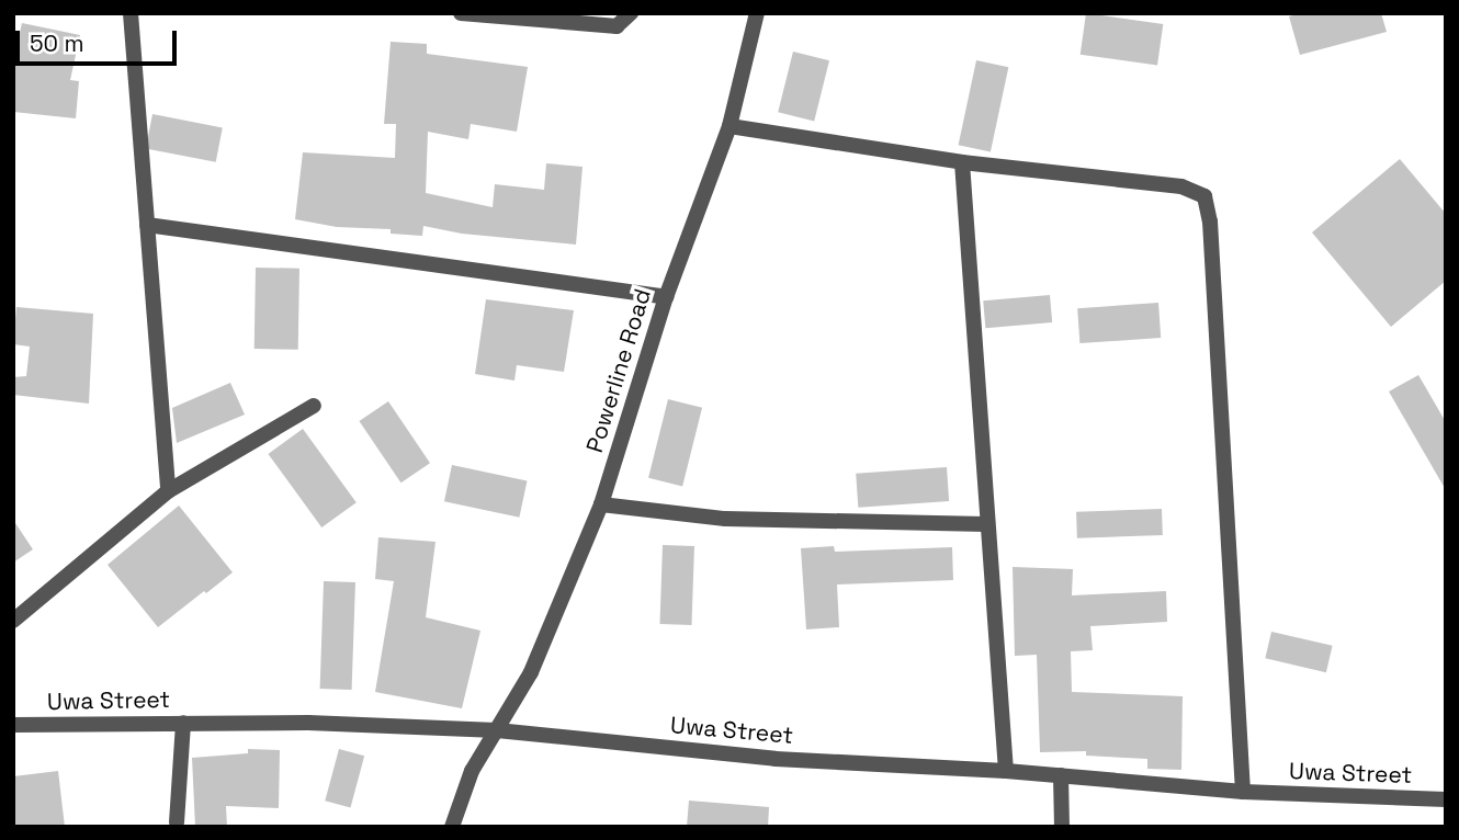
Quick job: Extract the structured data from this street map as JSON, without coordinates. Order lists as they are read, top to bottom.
{
  "streets": {
    "street": ["Powerline Road", "Uwa Street"]
  },
  "crossings": [
    ["Powerline Road", "Uwa Street"]
  ],
  "scale_bar": "50 m"
}
